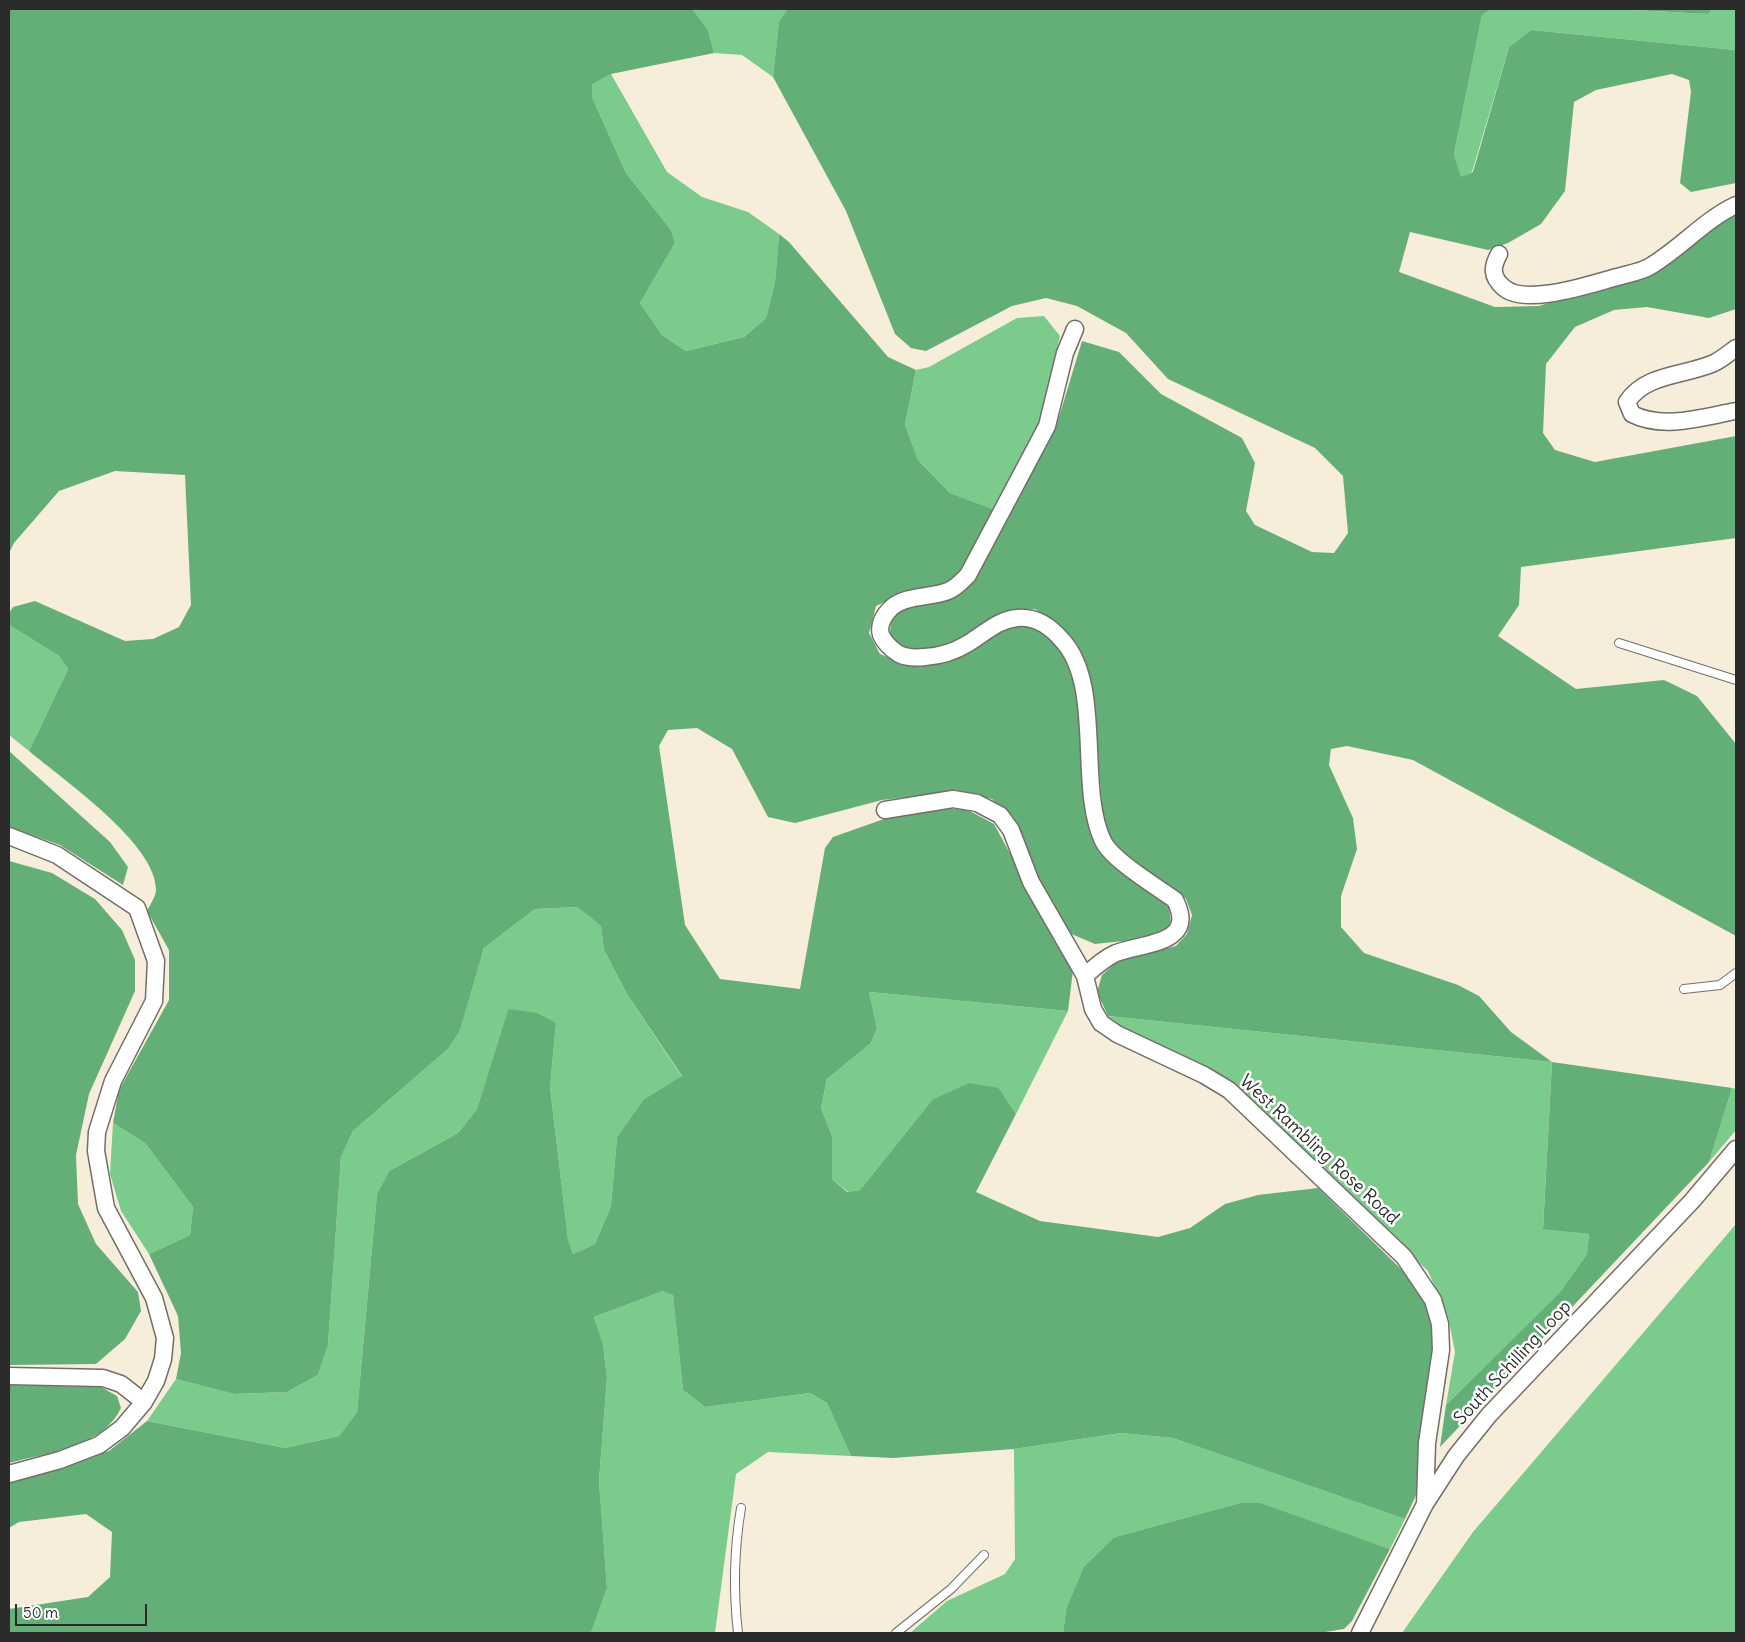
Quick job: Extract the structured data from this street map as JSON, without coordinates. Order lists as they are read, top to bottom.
{
  "streets": {
    "street": ["West Rambling Rose Road", "South Schilling Loop"]
  },
  "crossings": [
    ["West Rambling Rose Road", "South Schilling Loop"]
  ],
  "scale_bar": "50 m"
}
